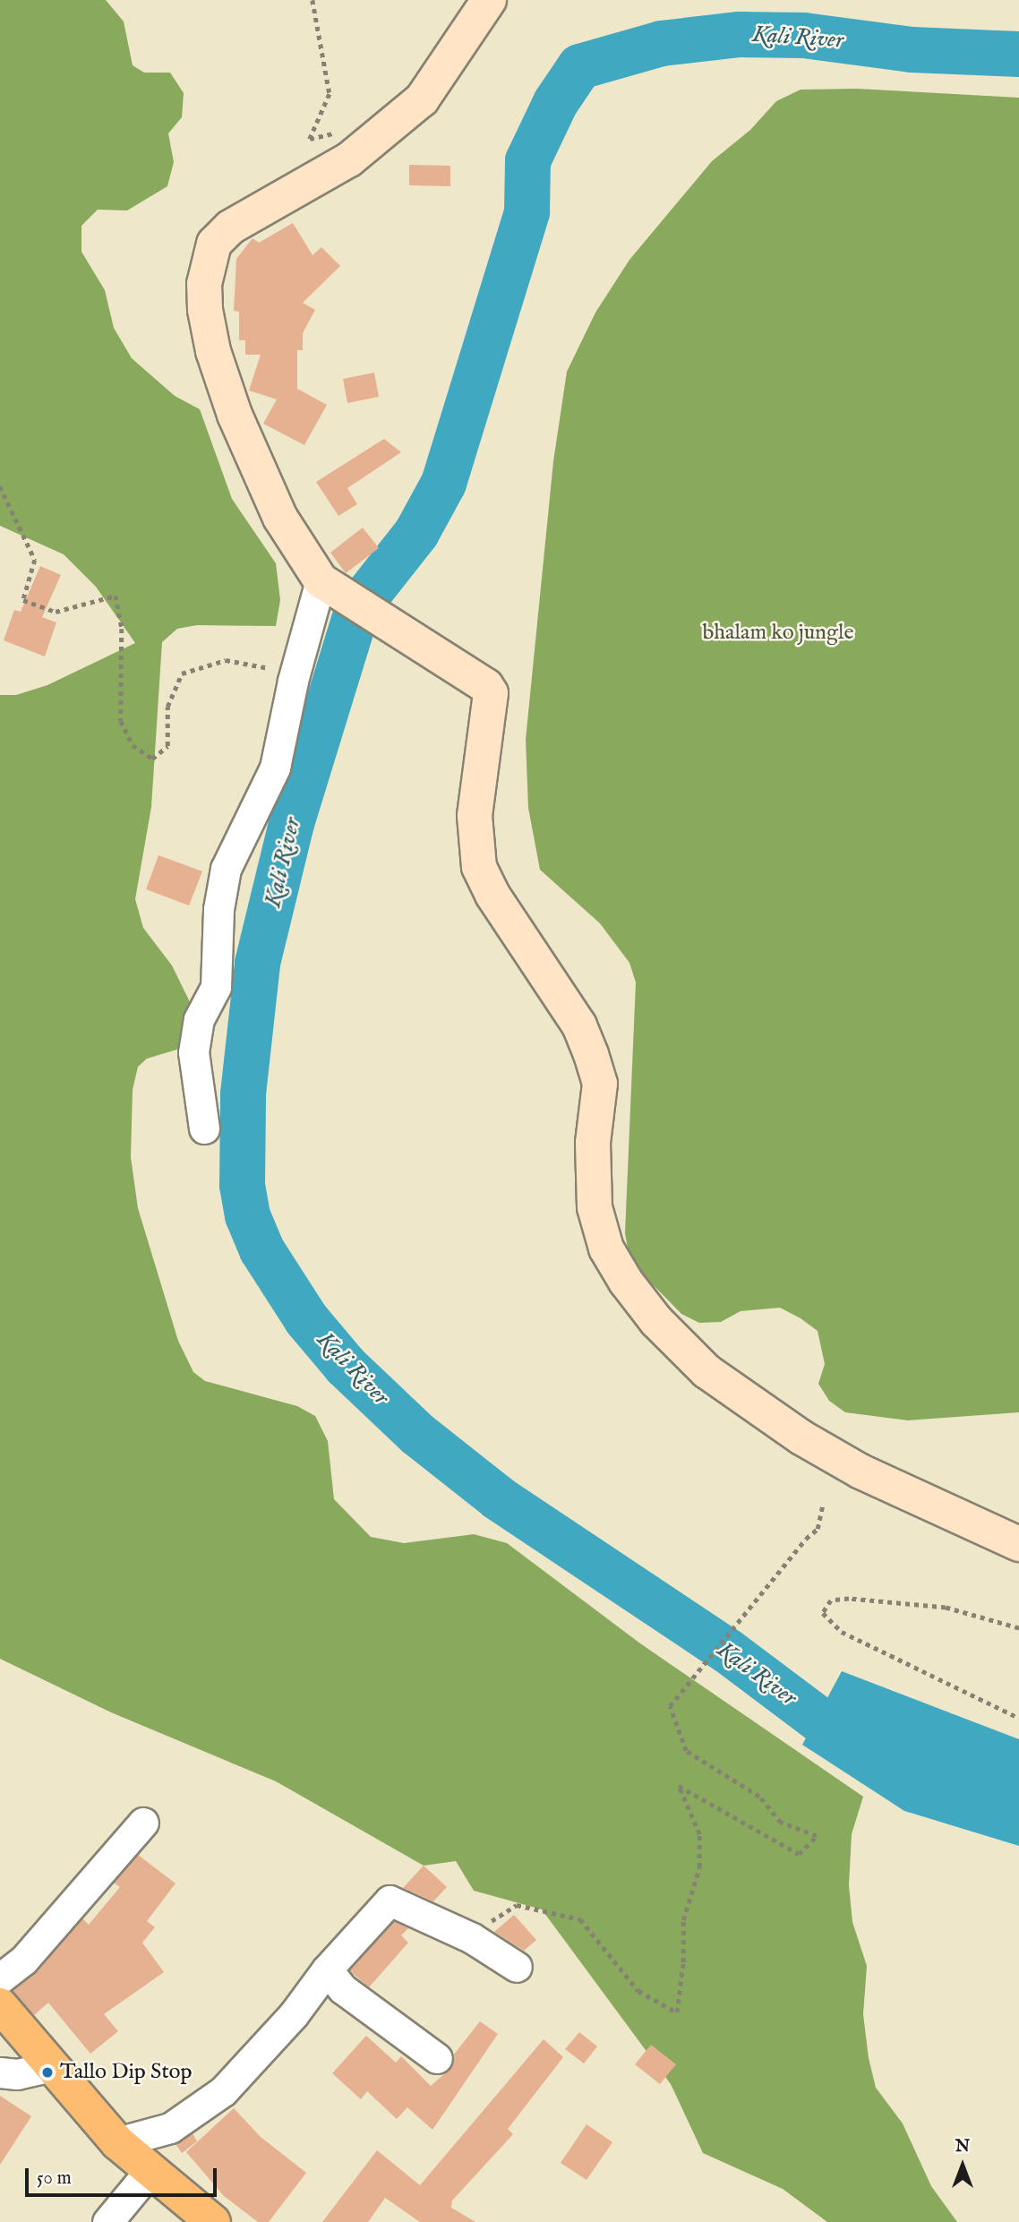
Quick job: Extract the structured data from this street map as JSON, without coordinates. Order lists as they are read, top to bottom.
{
  "water": ["Kali River"],
  "parks": ["bhalam ko jungle"],
  "places": ["Tallo Dip Stop"],
  "scale_bar": "50 m",
  "north": "top"
}
